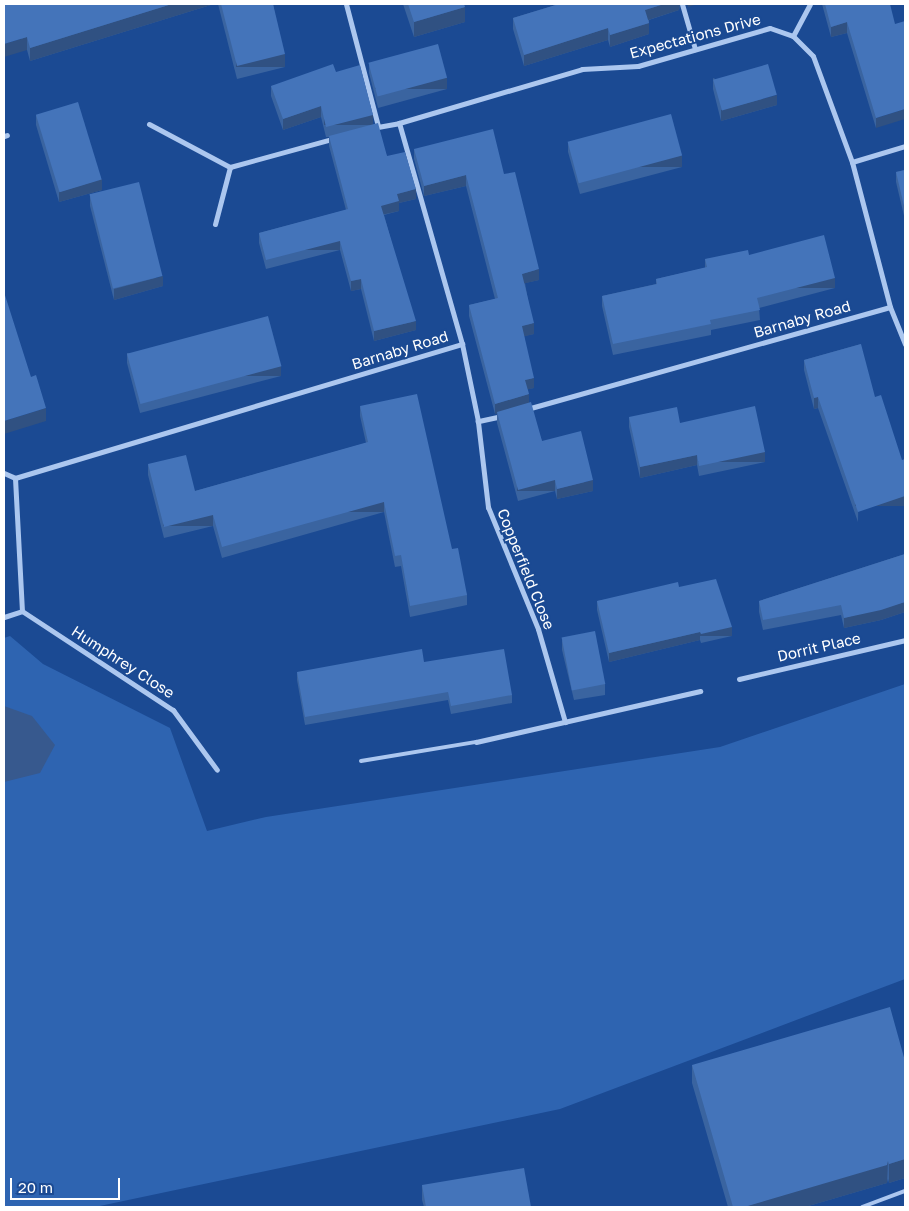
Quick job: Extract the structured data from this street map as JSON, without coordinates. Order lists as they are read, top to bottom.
{
  "streets": {
    "street": [
      "Expectations Drive",
      "Barnaby Road",
      "Copperfield Close",
      "Dorrit Place",
      "Humphrey Close"
    ]
  },
  "crossings": [
    ["Expectations Drive", "Barnaby Road"],
    ["Barnaby Road", "Copperfield Close"]
  ],
  "scale_bar": "20 m"
}
